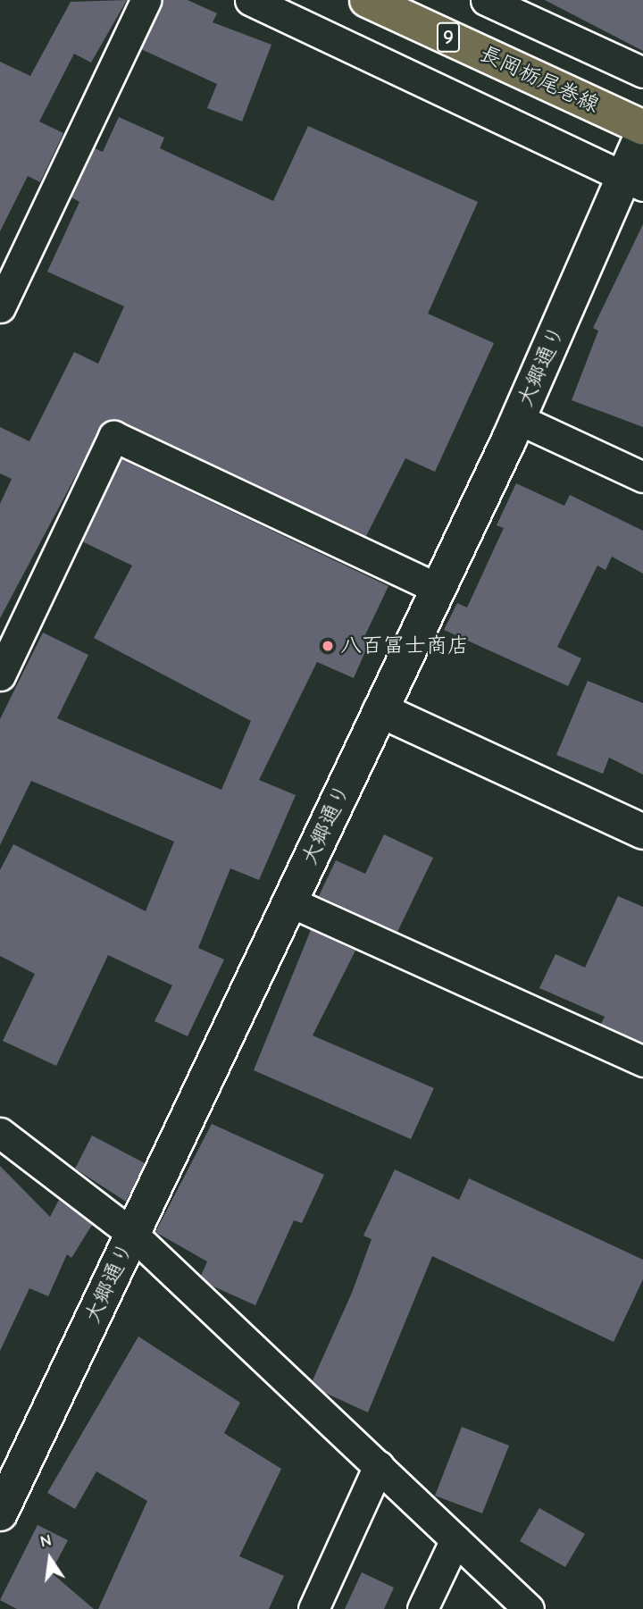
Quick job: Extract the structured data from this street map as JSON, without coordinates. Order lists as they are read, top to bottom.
{
  "streets": {
    "main road": ["9", "長岡栃尾巻線"],
    "street": ["大郷通り"]
  },
  "places": ["八百冨士商店"],
  "north": "top"
}
